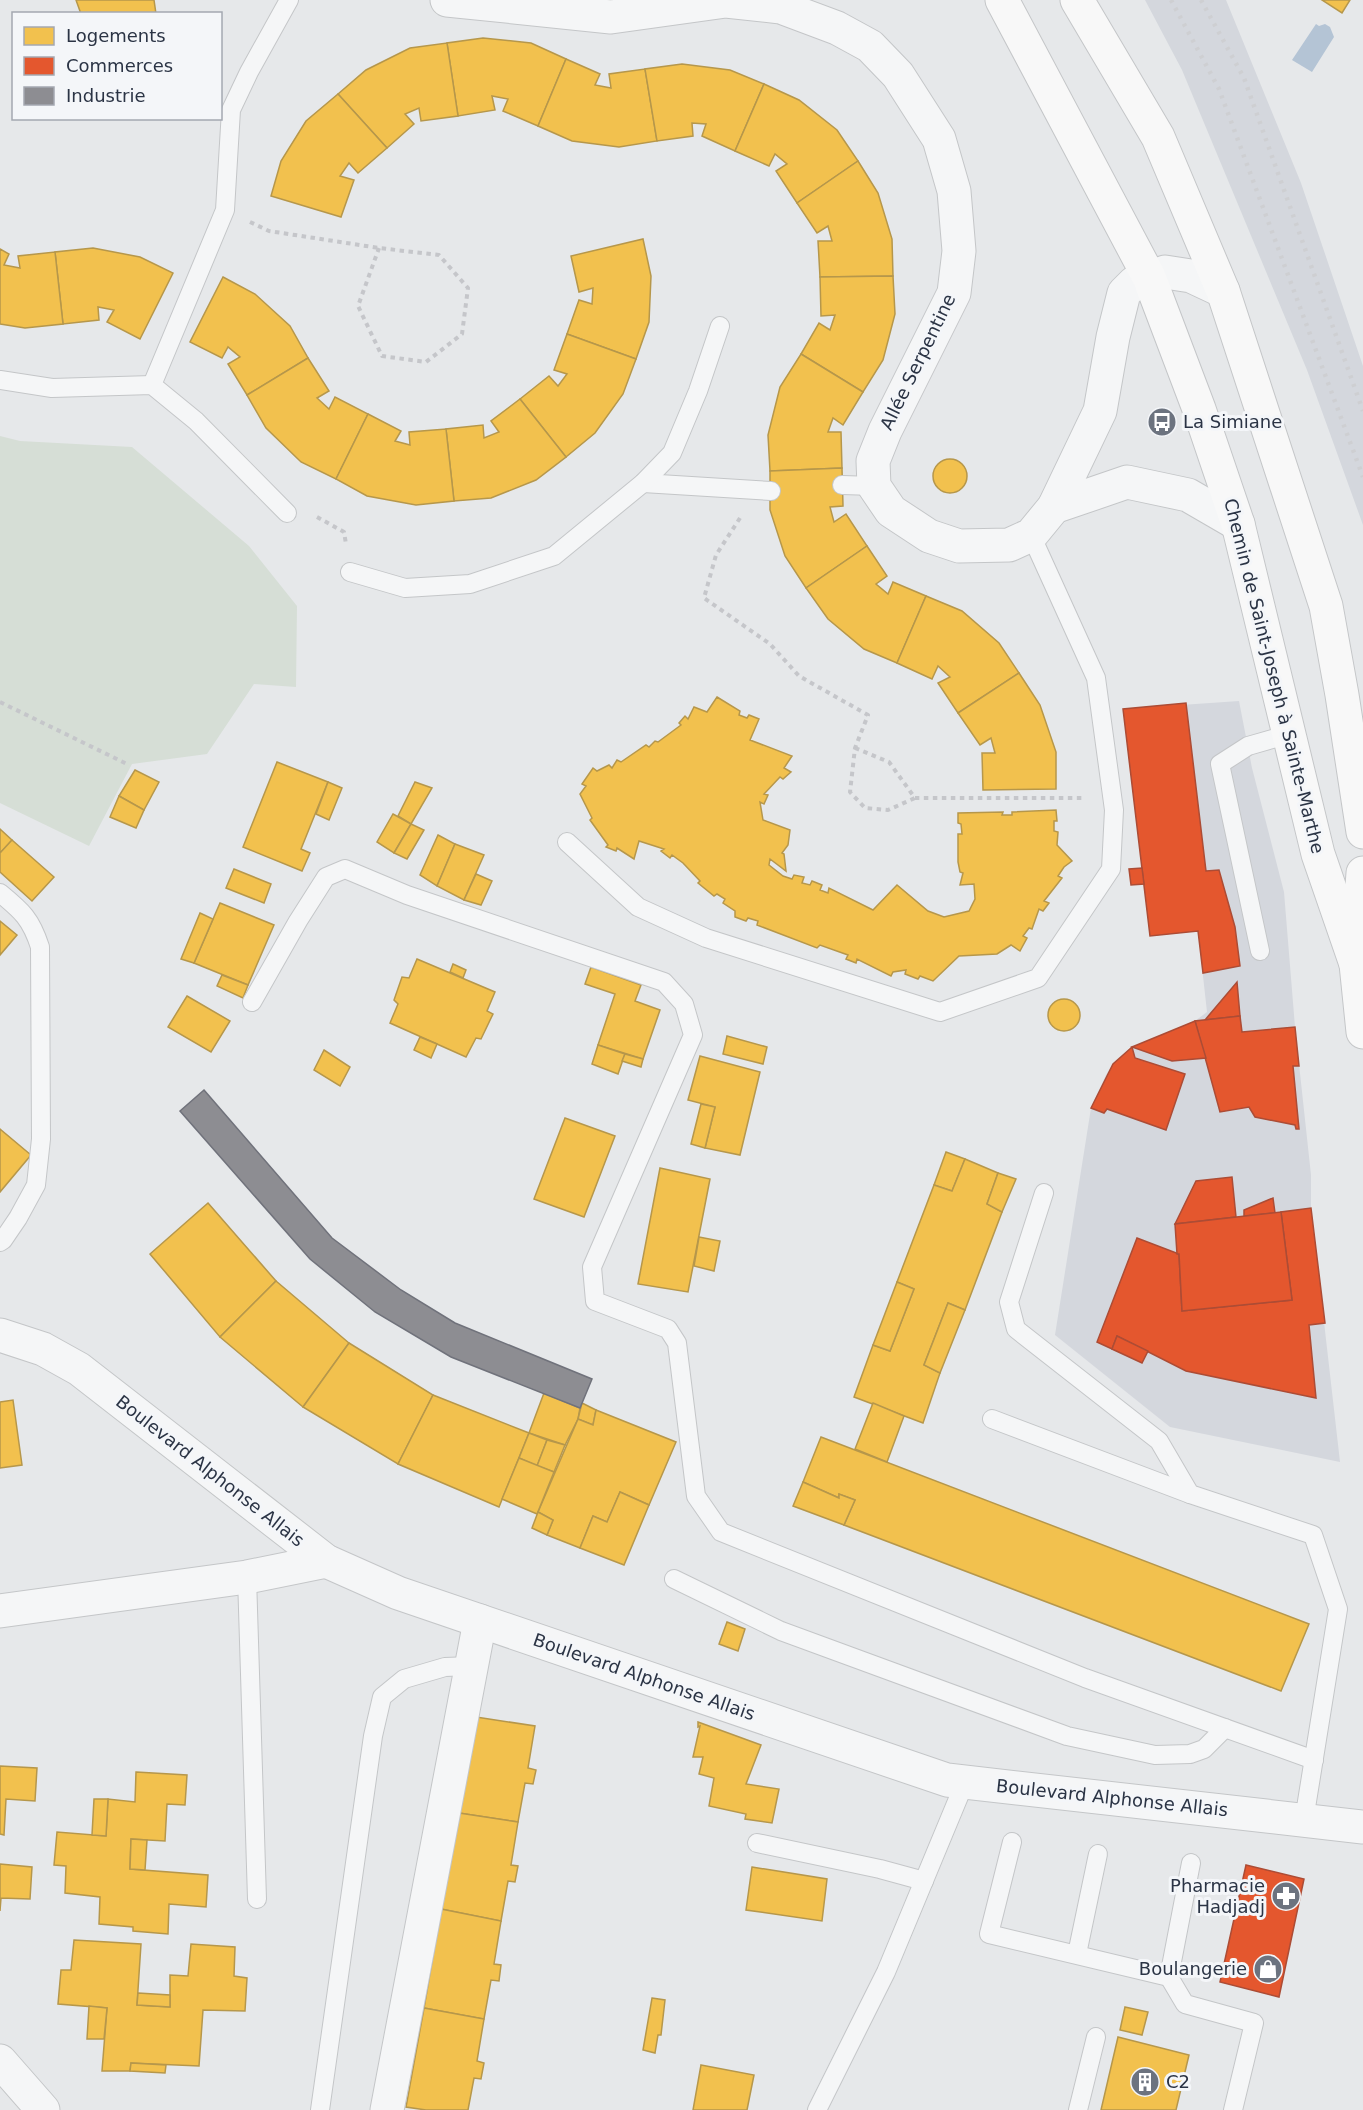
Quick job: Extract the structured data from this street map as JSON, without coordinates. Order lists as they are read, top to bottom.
{
  "streets": {
    "main road": ["Chemin de Saint-Joseph à Sainte-Marthe"],
    "street": ["Allée Serpentine", "Boulevard Alphonse Allais"]
  },
  "places": {
    "bus stop": ["La Simiane"],
    "pharmacy": ["Pharmacie Hadjadj"],
    "shop": ["Boulangerie"],
    "building": ["C2"]
  },
  "legend": ["Logements", "Commerces", "Industrie"]
}
